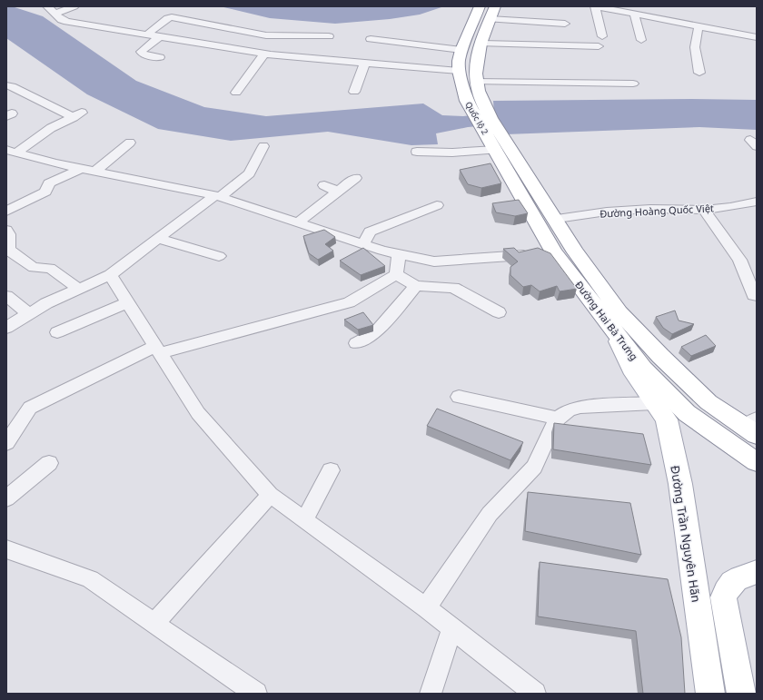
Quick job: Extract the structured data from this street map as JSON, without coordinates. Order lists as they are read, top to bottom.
{
  "streets": {
    "main road": ["Quốc lộ 2", "Đường Hai Bà Trưng", "Đường Trần Nguyên Hãn"],
    "street": ["Đường Hoàng Quốc Việt"]
  },
  "crossings": [
    ["Quốc lộ 2", "Đường Hai Bà Trưng"],
    ["Đường Hoàng Quốc Việt", "Đường Hai Bà Trưng"],
    ["Đường Hai Bà Trưng", "Đường Trần Nguyên Hãn"]
  ]
}
